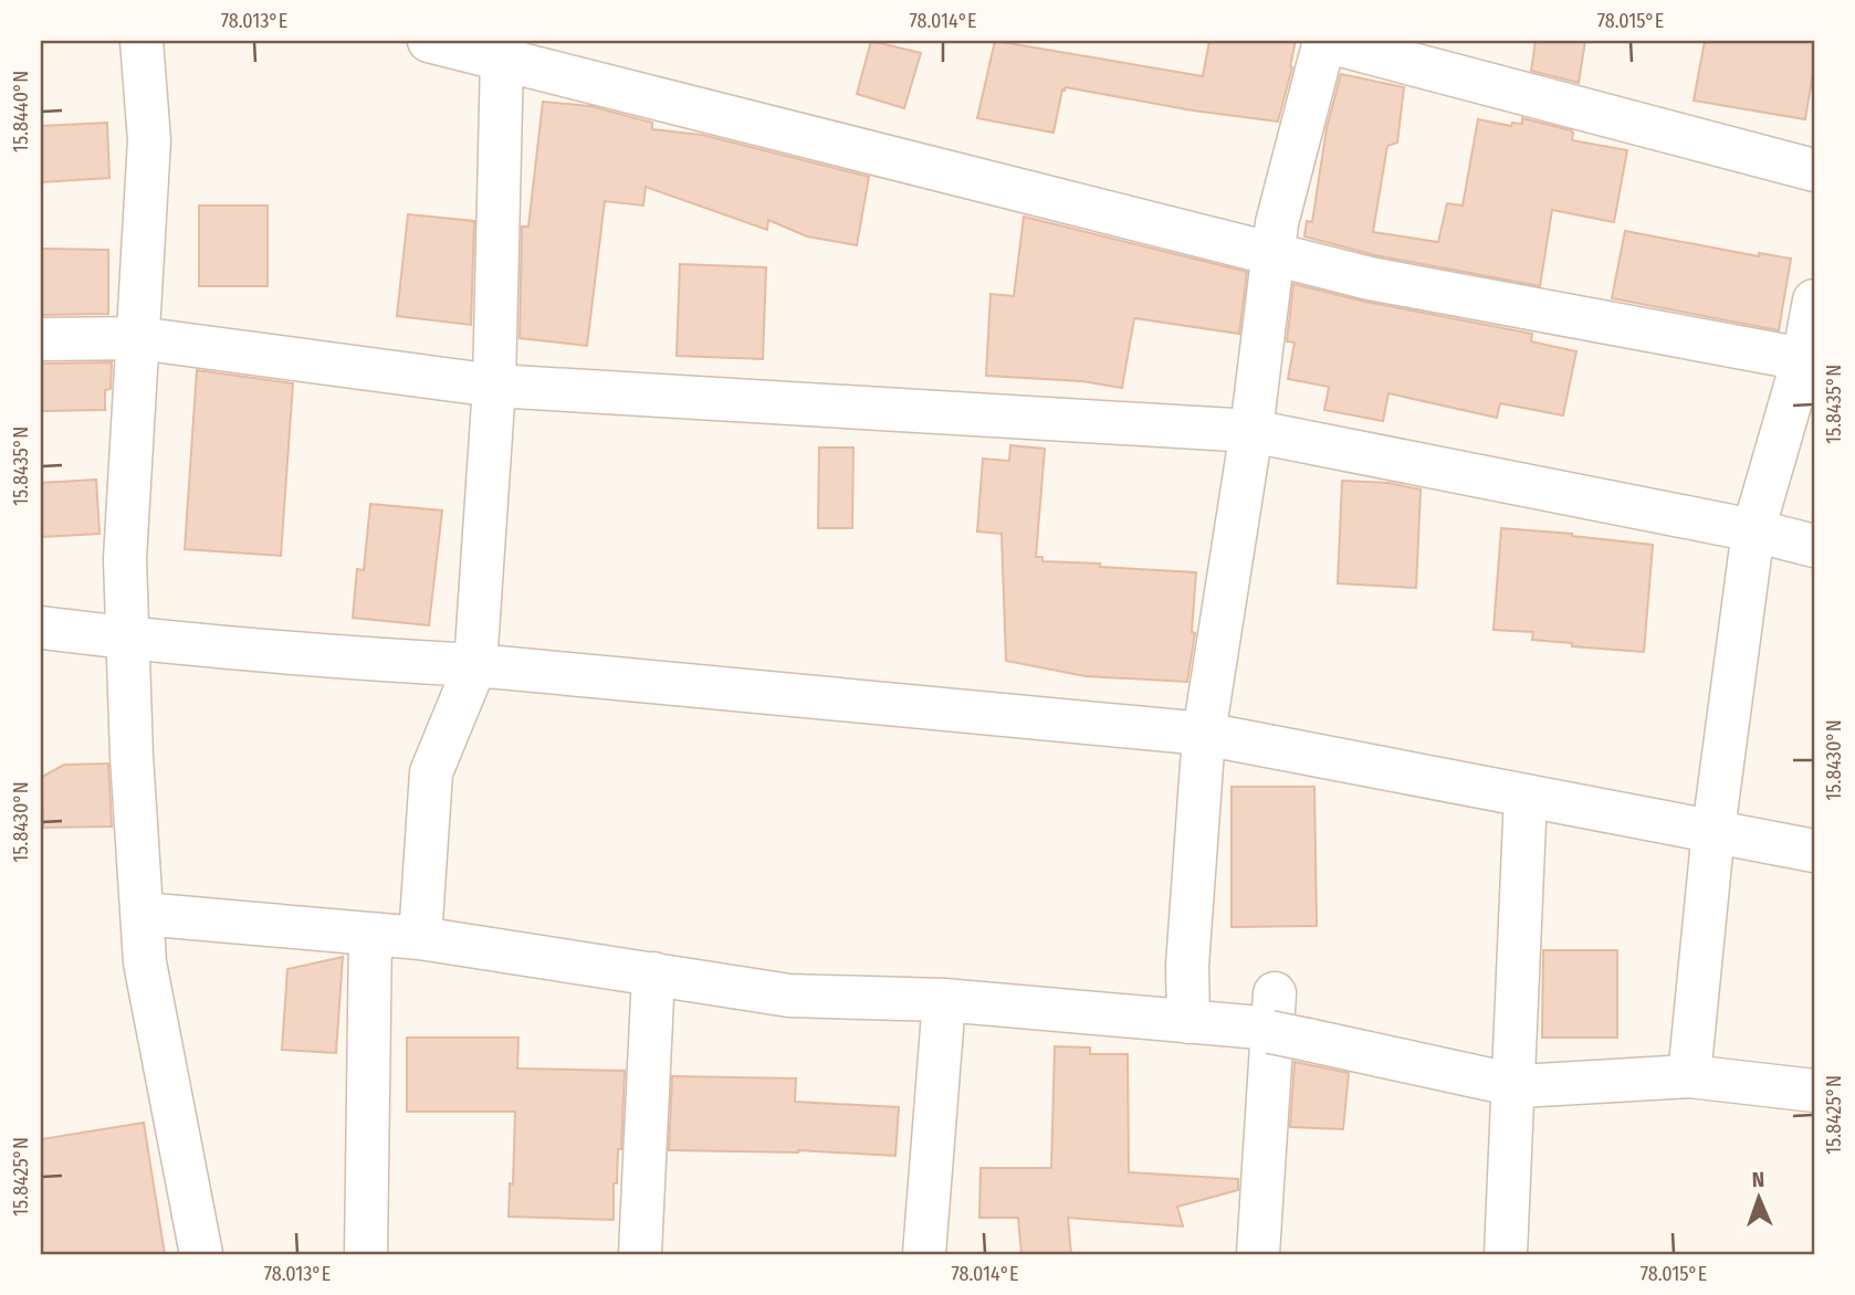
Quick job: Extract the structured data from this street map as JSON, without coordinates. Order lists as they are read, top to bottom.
{
  "north": "top",
  "coordinates": [
    "78.013°E",
    "78.014°E",
    "78.015°E",
    "15.8440°N",
    "15.8435°N",
    "15.8430°N",
    "15.8425°N"
  ]
}
